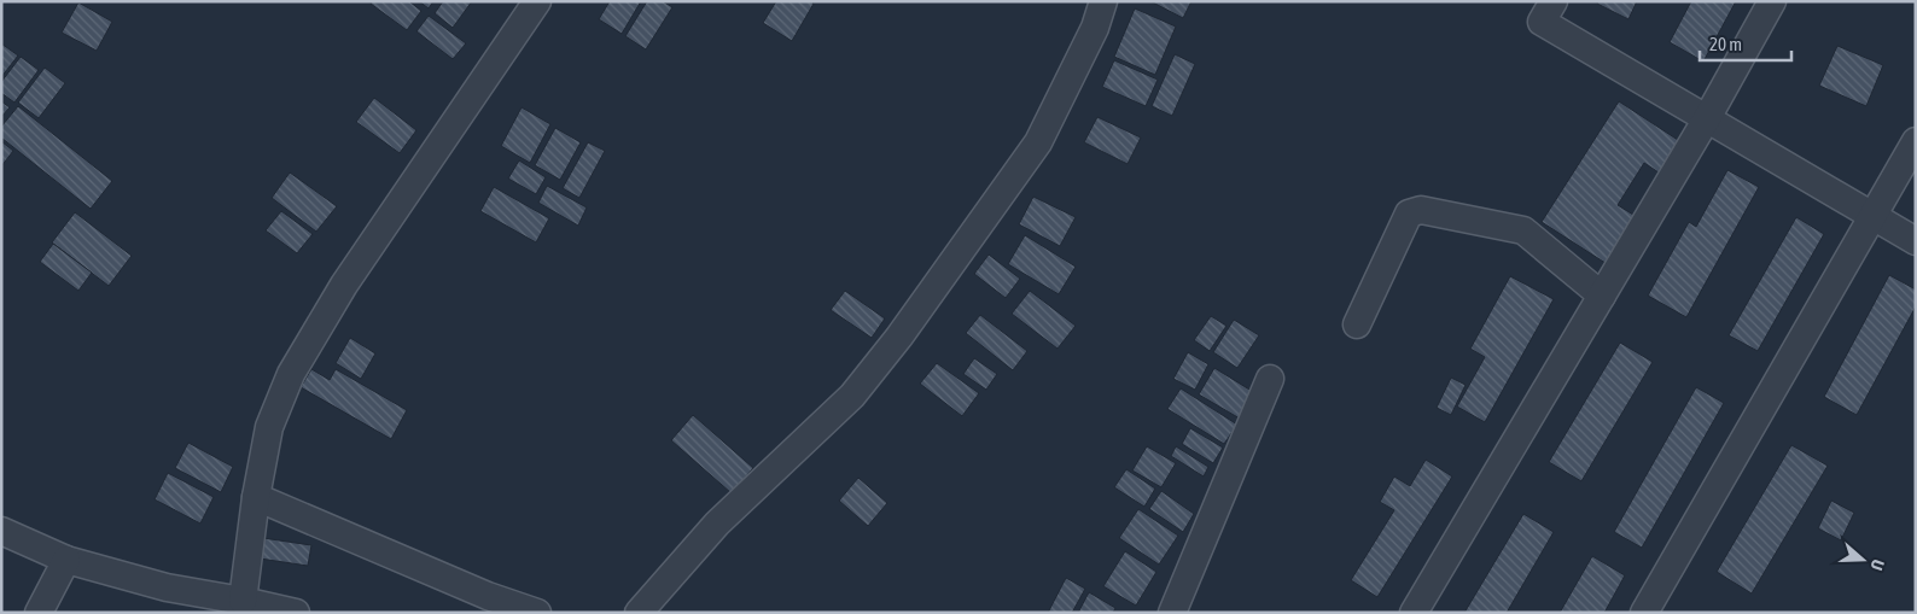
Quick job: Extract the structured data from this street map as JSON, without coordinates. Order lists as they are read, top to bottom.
{
  "scale_bar": "20 m",
  "north": "right"
}
